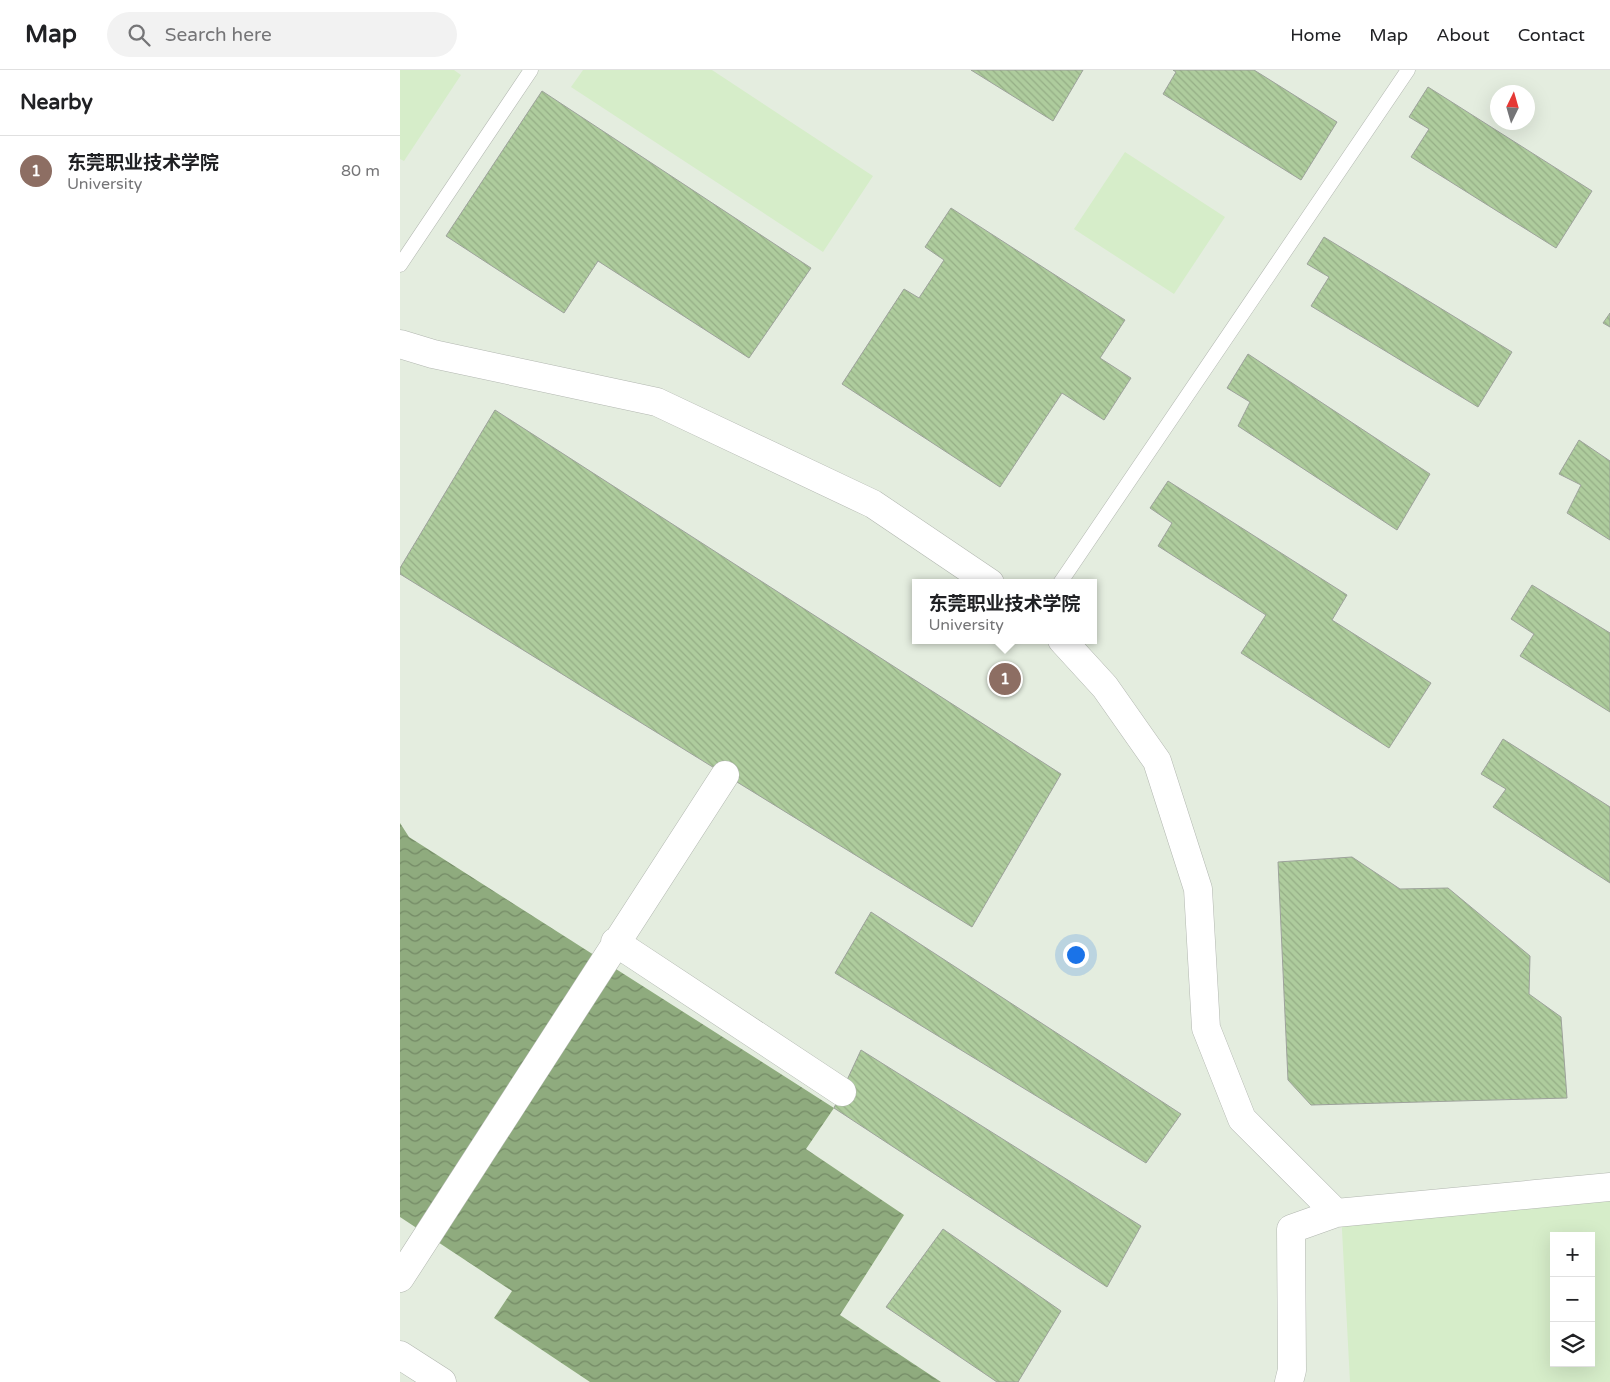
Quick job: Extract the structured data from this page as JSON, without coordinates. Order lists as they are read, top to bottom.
{
  "north": "top",
  "page": {
    "header": "Map",
    "search": "Search here",
    "nav": [
      "Home",
      "Map",
      "About",
      "Contact"
    ],
    "heading": "Nearby",
    "list": [
      {
        "mark": "1",
        "name": "东莞职业技术学院",
        "note": "University",
        "value": "80 m"
      }
    ],
    "popup": ["东莞职业技术学院", "University"],
    "pins": "1",
    "map_buttons": ["+", "−"]
  }
}
